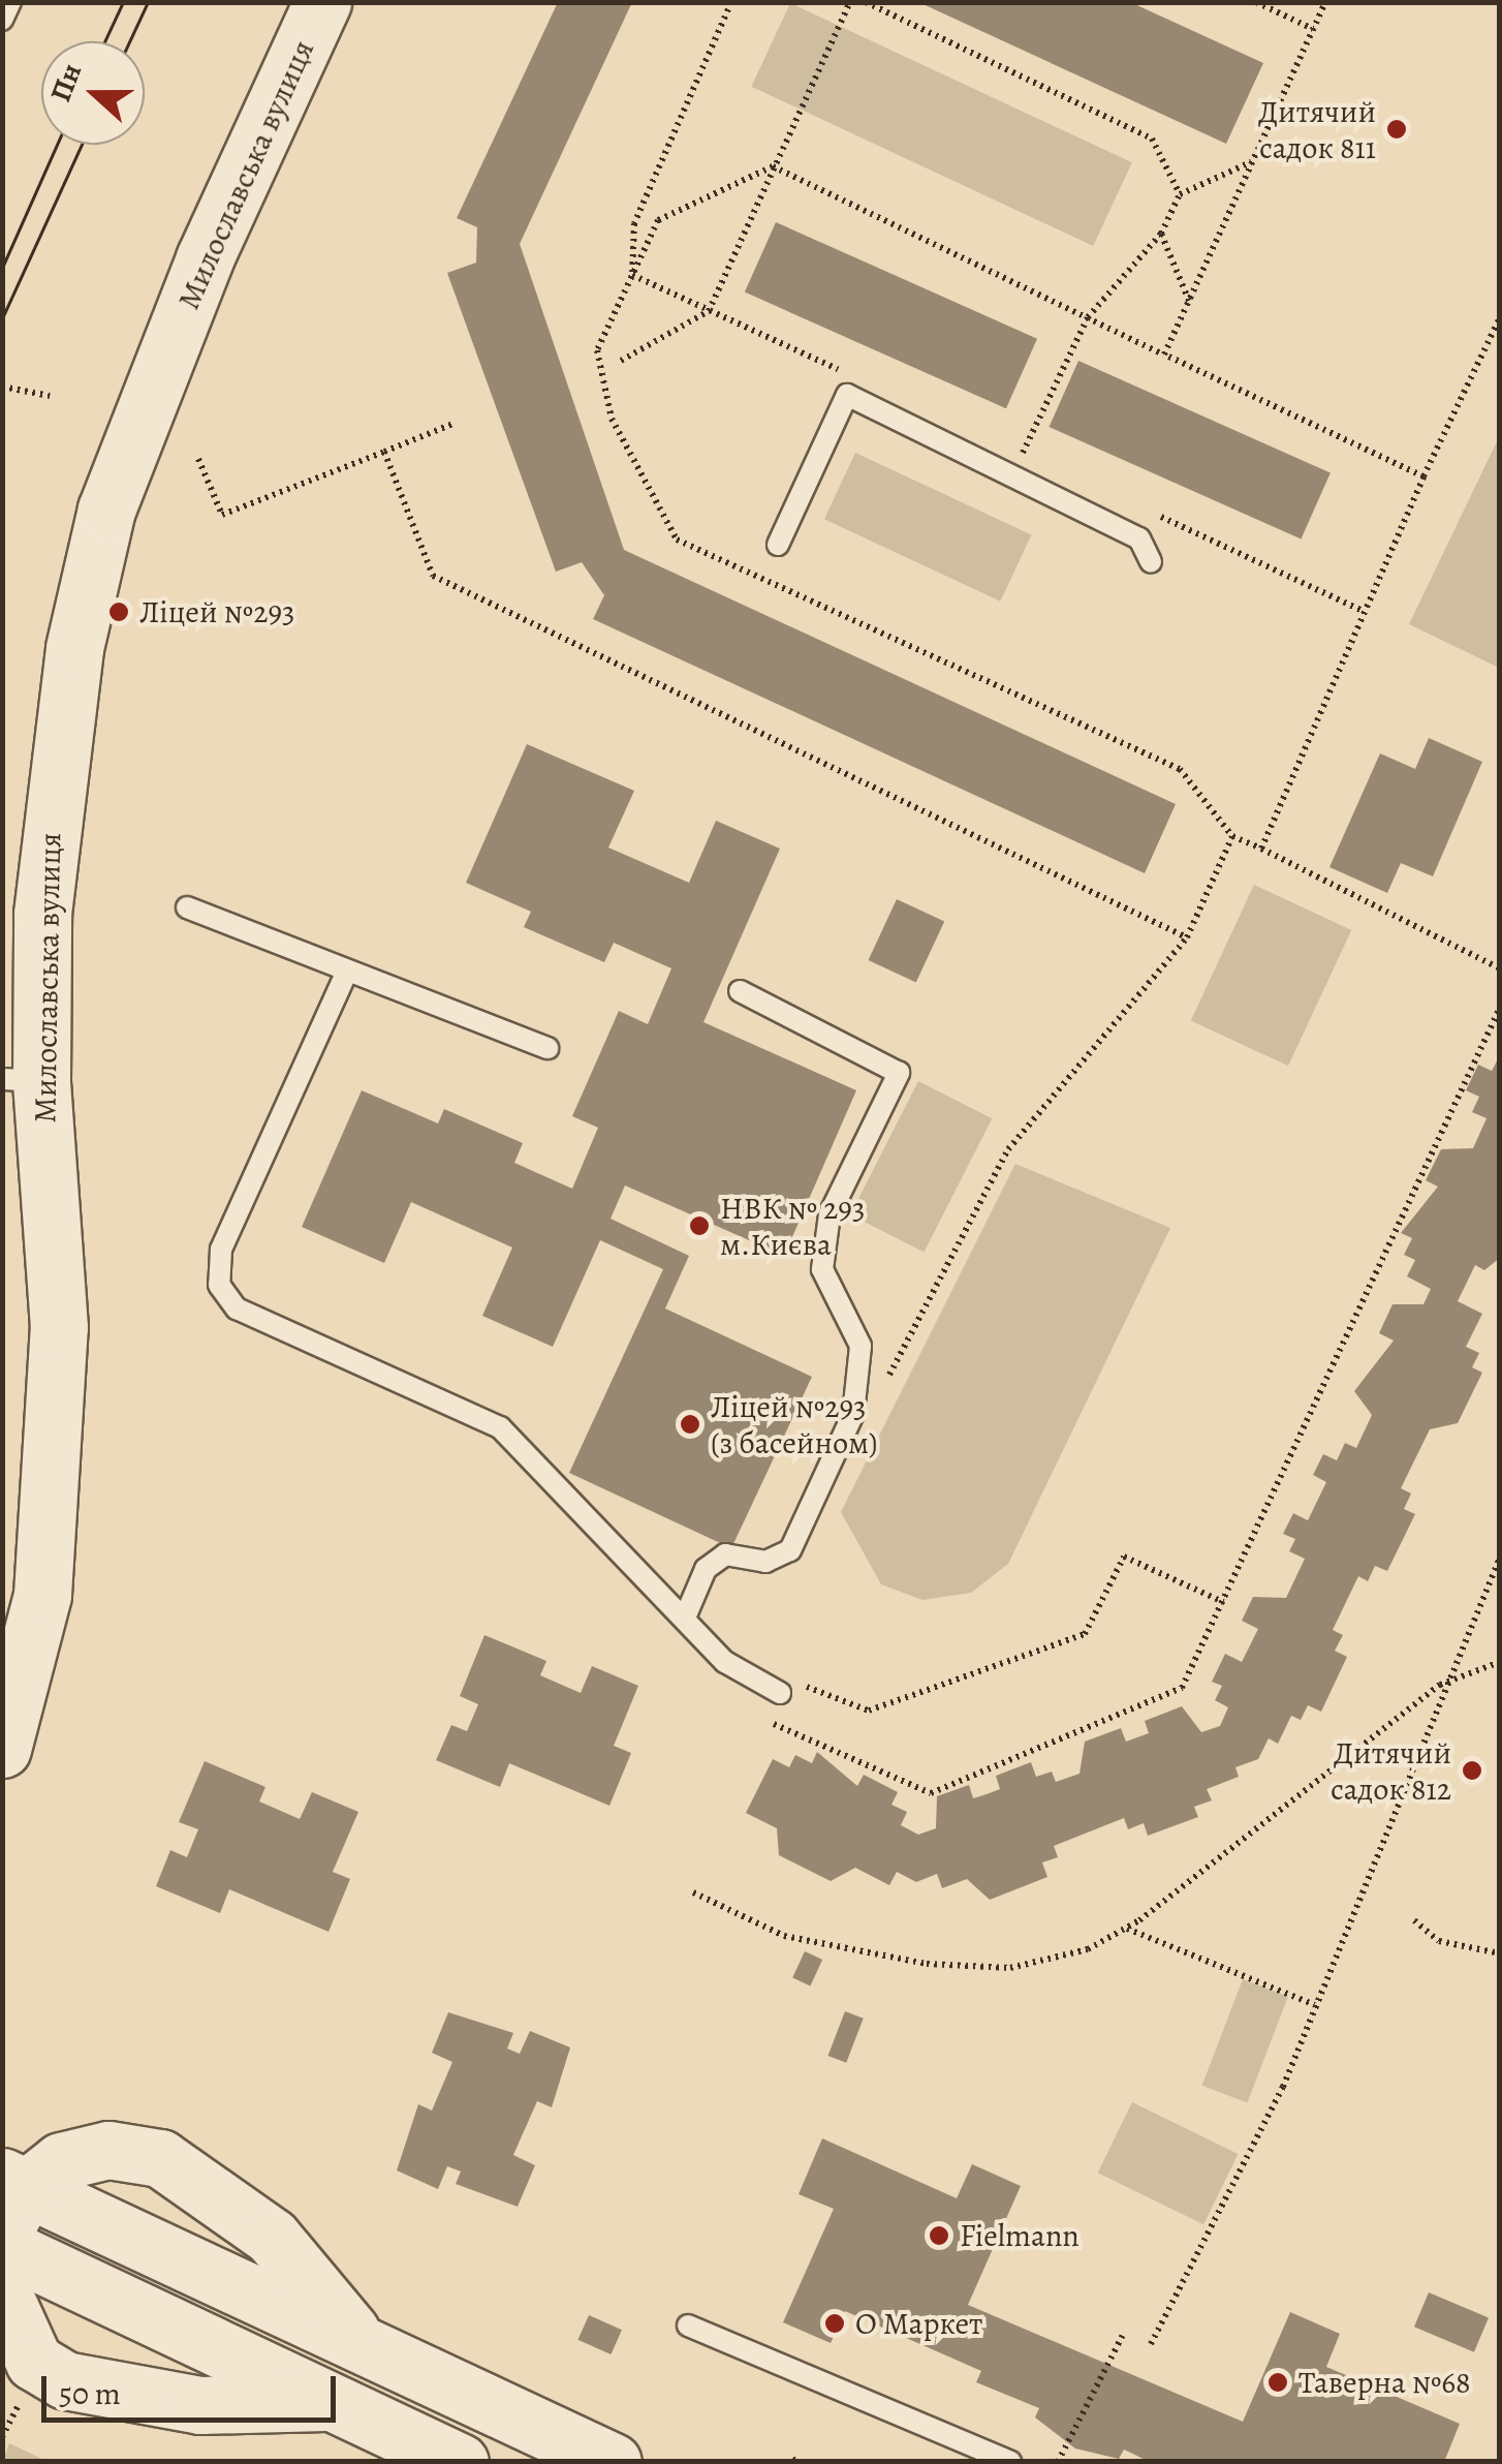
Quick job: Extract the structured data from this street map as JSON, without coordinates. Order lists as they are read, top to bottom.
{
  "streets": {
    "main road": ["Милославська вулиця"]
  },
  "places": [
    "Дитячий садок 811",
    "Ліцей №293",
    "НВК № 293 м.Києва",
    "Ліцей №293 (з басейном)",
    "Дитячий садок 812",
    "Fielmann",
    "О Маркет",
    "Таверна №68"
  ],
  "scale_bar": "50 m",
  "north": "left"
}
